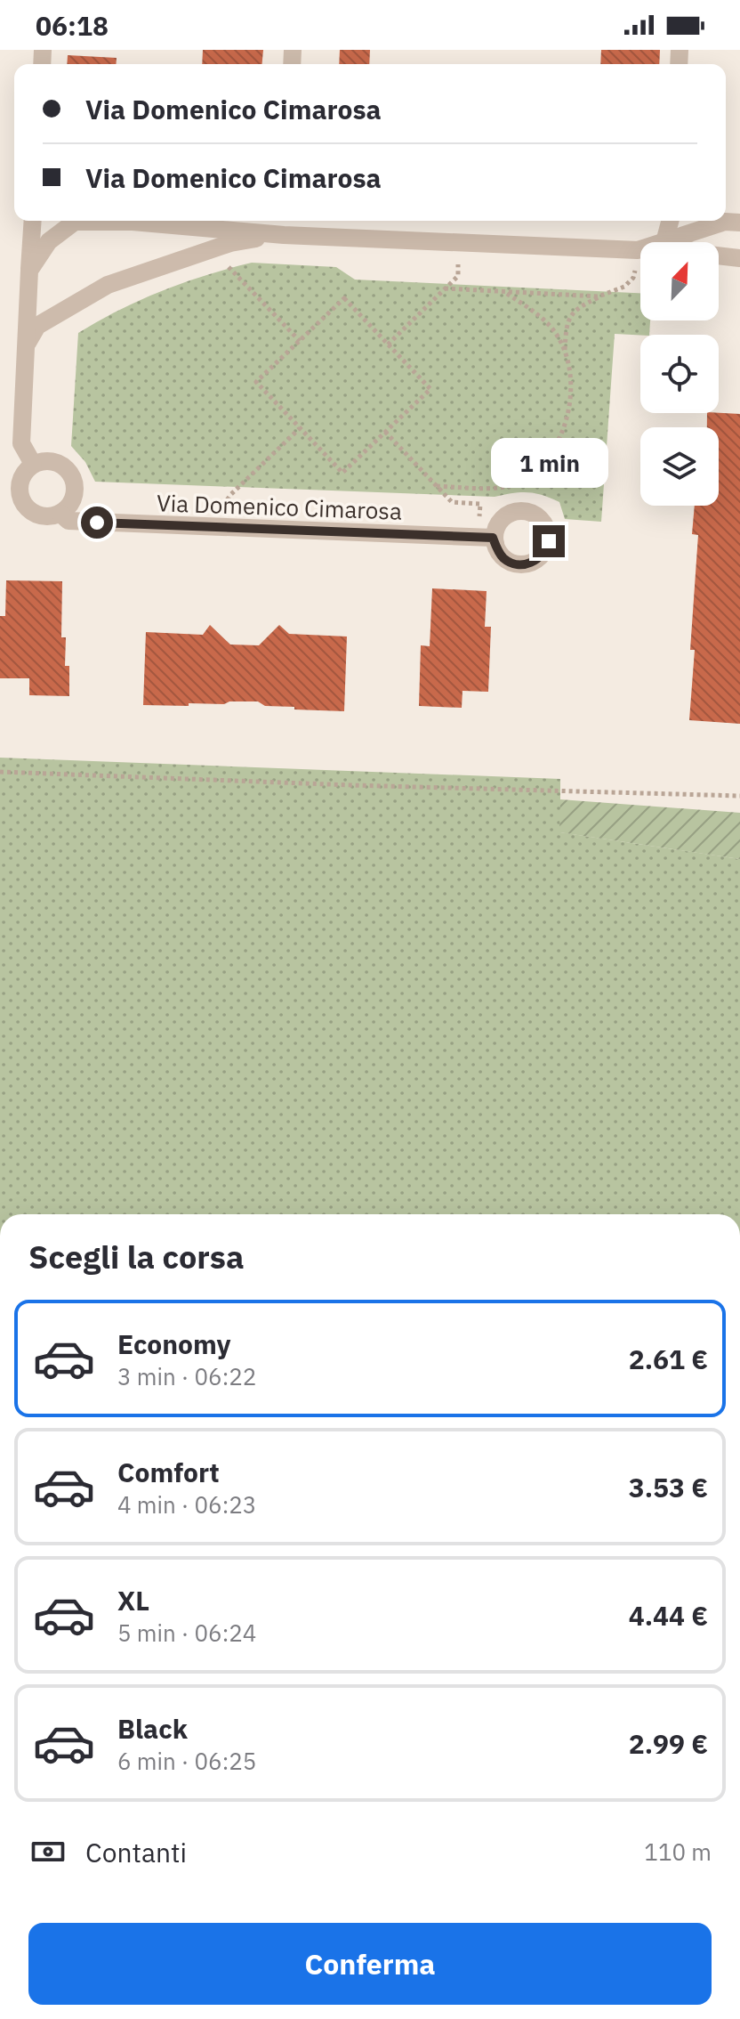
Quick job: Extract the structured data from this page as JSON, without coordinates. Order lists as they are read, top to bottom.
{
  "streets": {
    "street": ["Via Domenico Cimarosa"]
  },
  "north": "top right",
  "page": {
    "status": "06:18",
    "banner": ["Via Domenico Cimarosa", "Via Domenico Cimarosa"],
    "bubble": "1 min",
    "heading": "Scegli la corsa",
    "list": [
      {
        "name": "Economy",
        "note": "3 min · 06:22",
        "value": "2.61 €"
      },
      {
        "name": "Comfort",
        "note": "4 min · 06:23",
        "value": "3.53 €"
      },
      {
        "name": "XL",
        "note": "5 min · 06:24",
        "value": "4.44 €"
      },
      {
        "name": "Black",
        "note": "6 min · 06:25",
        "value": "2.99 €"
      }
    ],
    "pay": ["Contanti", "110 m"],
    "buttons": "Conferma"
  }
}
